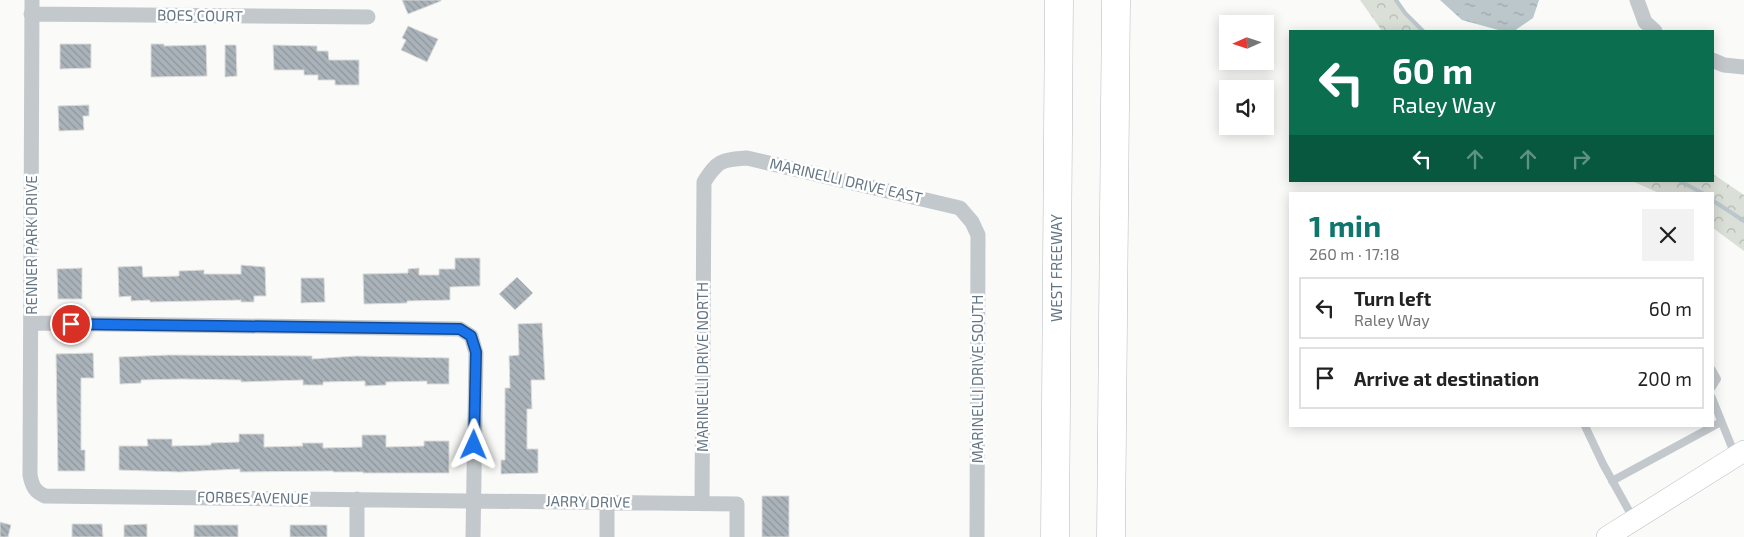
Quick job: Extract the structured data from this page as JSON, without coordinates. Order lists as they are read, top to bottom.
{
  "streets": {
    "highway": ["WEST FREEWAY"],
    "street": [
      "BOES COURT",
      "MARINELLI DRIVE EAST",
      "RENNER PARK DRIVE",
      "MARINELLI DRIVE NORTH",
      "MARINELLI DRIVE SOUTH",
      "FORBES AVENUE",
      "JARRY DRIVE"
    ]
  },
  "crossings": [
    ["BOES COURT", "RENNER PARK DRIVE"],
    ["MARINELLI DRIVE EAST", "MARINELLI DRIVE NORTH"],
    ["MARINELLI DRIVE EAST", "MARINELLI DRIVE SOUTH"],
    ["RENNER PARK DRIVE", "FORBES AVENUE"],
    ["MARINELLI DRIVE NORTH", "JARRY DRIVE"],
    ["FORBES AVENUE", "JARRY DRIVE"]
  ],
  "north": "left",
  "page": {
    "turn": ["60 m", "Raley Way"],
    "heading": ["1 min", "260 m · 17:18"],
    "list": [
      {
        "name": "Turn left",
        "note": "Raley Way",
        "value": "60 m"
      },
      {
        "name": "Arrive at destination",
        "value": "200 m"
      }
    ]
  }
}
